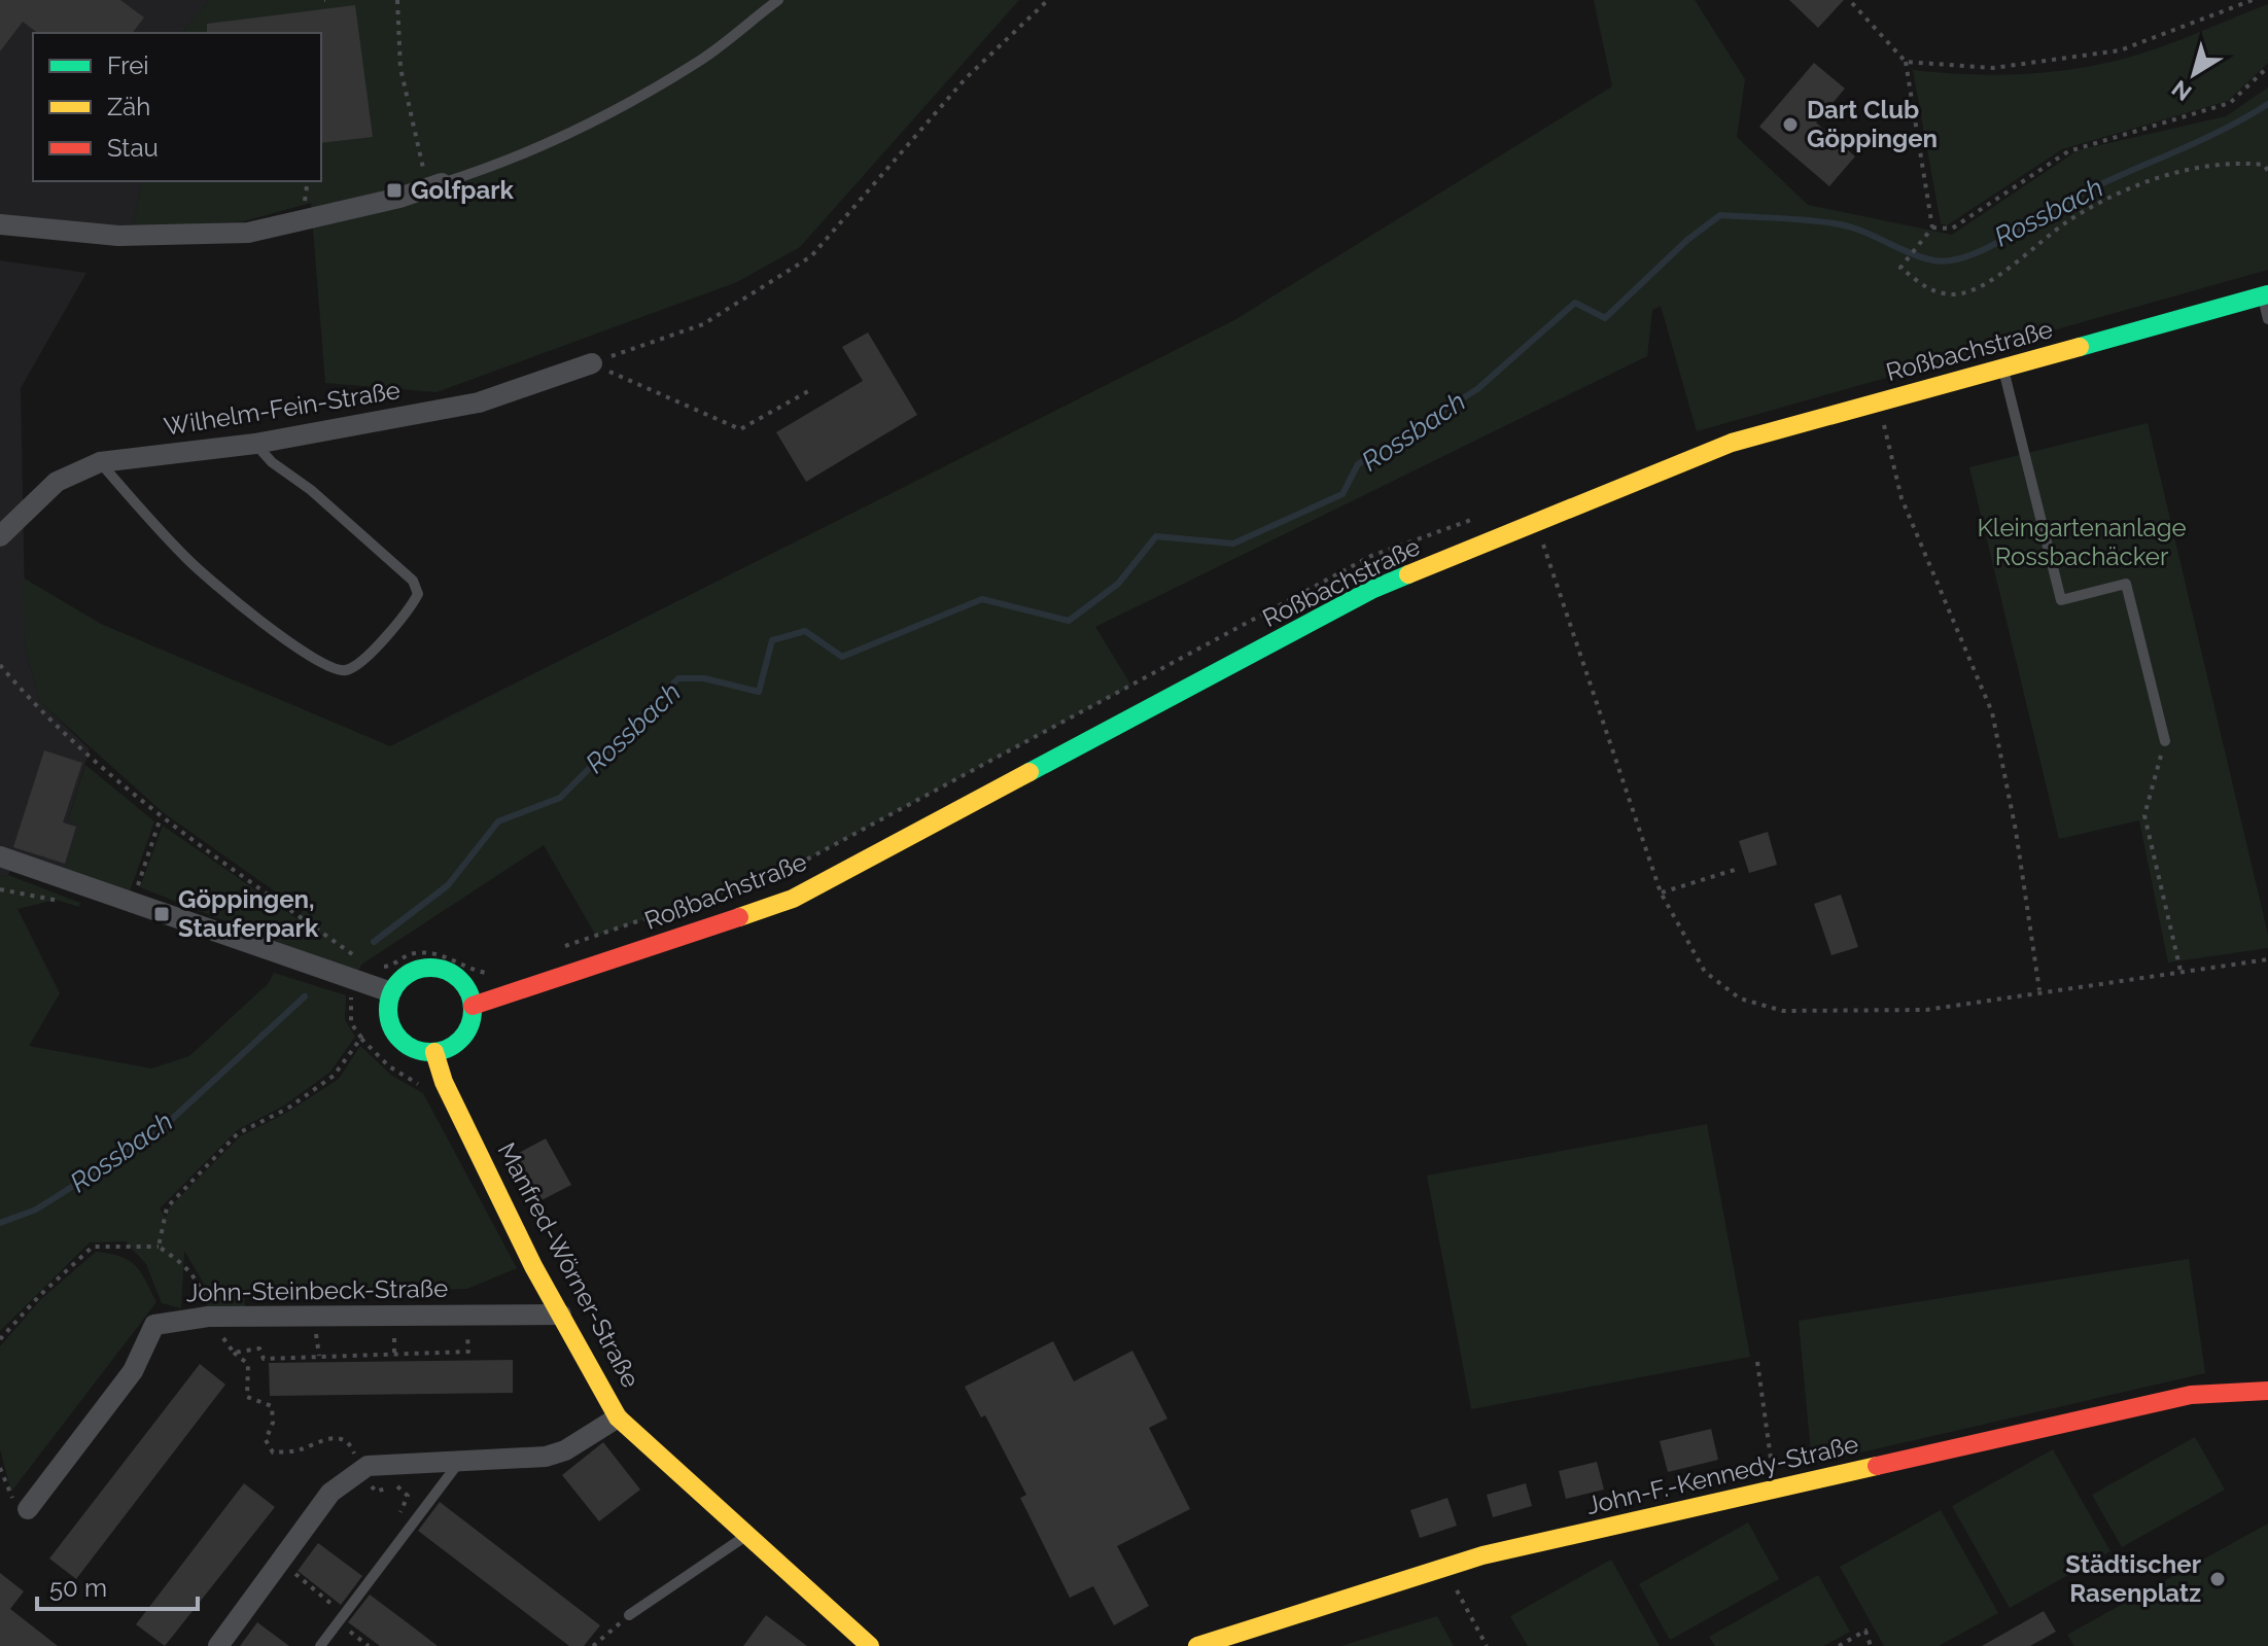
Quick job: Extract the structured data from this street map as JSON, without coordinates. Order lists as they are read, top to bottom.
{
  "streets": {
    "street": [
      "Roßbachstraße",
      "Wilhelm-Fein-Straße",
      "Manfred-Wörner-Straße",
      "John-Steinbeck-Straße",
      "John-F.-Kennedy-Straße"
    ]
  },
  "crossings": [
    ["Roßbachstraße", "Manfred-Wörner-Straße"],
    ["Manfred-Wörner-Straße", "John-Steinbeck-Straße"]
  ],
  "water": ["Rossbach"],
  "parks": ["Kleingartenanlage Rossbachäcker"],
  "places": {
    "other": ["Dart Club Göppingen", "Städtischer Rasenplatz"],
    "transit": ["Golfpark", "Göppingen, Stauferpark"]
  },
  "legend": ["Frei", "Zäh", "Stau"],
  "scale_bar": "50 m",
  "north": "bottom left"
}
